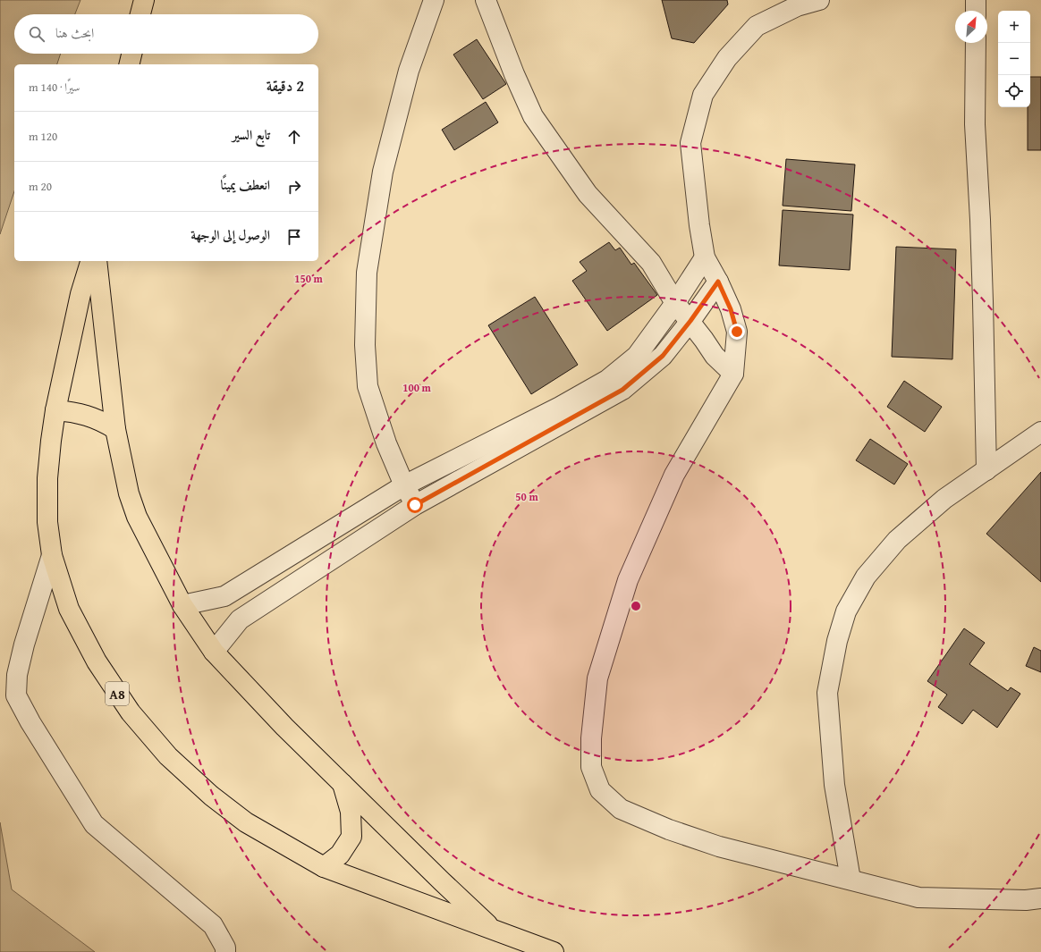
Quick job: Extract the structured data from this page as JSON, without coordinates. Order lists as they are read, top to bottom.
{
  "streets": {
    "highway": ["A8"]
  },
  "north": "top right",
  "page": {
    "map_buttons": ["+", "−"],
    "search": "ابحث هنا",
    "heading": ["2 دقيقة", "سيرًا · 140 m"],
    "list": [
      ["تابع السير", "120 m"],
      ["انعطف يمينًا", "20 m"],
      "الوصول إلى الوجهة"
    ]
  },
  "rings": ["150 m", "100 m", "50 m"]
}
